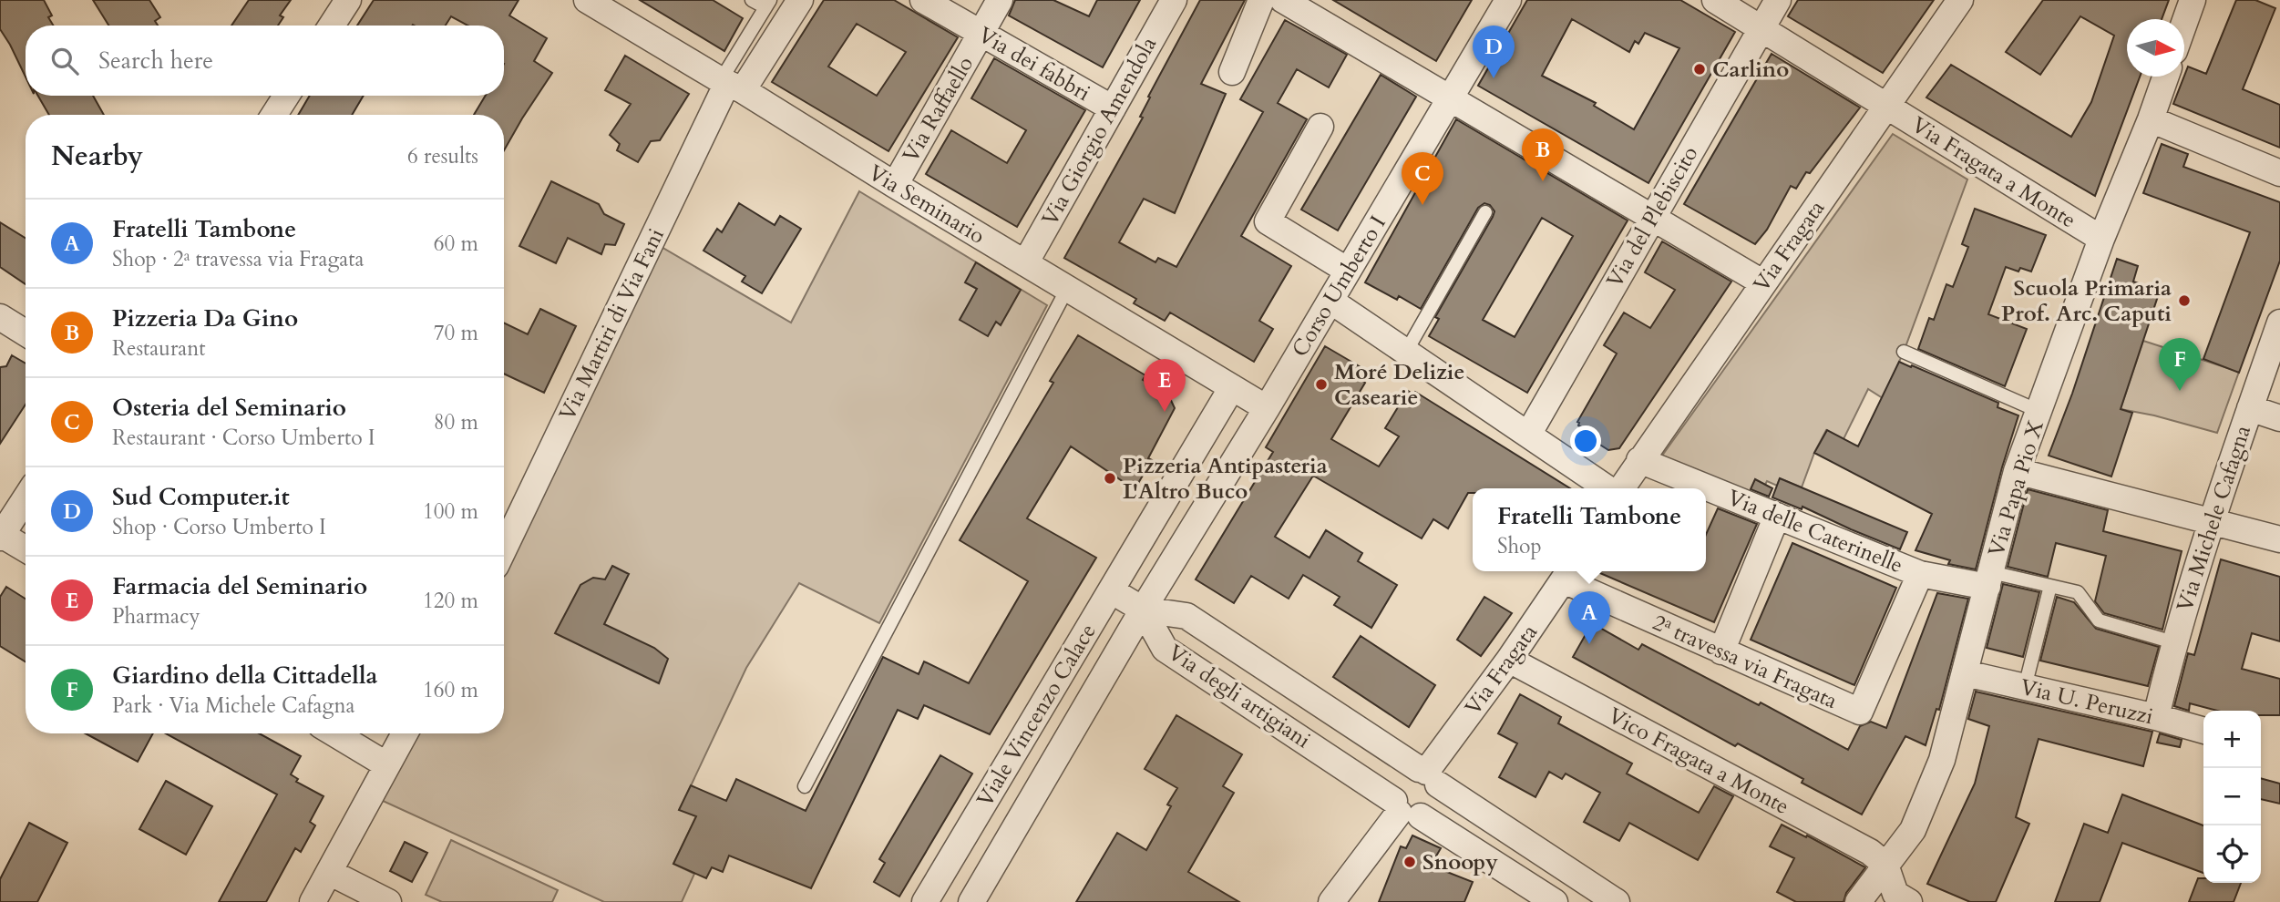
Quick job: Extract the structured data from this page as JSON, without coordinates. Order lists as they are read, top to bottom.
{
  "streets": {
    "street": [
      "Via dei fabbri",
      "Via Raffaello",
      "Via Giorgio Amendola",
      "Via Fragata a Monte",
      "Via Seminario",
      "Via del Plebiscito",
      "Via Fragata",
      "Corso Umberto I",
      "Via Martiri di Via Fani",
      "Via Papa Pio X",
      "Via Michele Cafagna",
      "Via delle Caterinelle",
      "2ª travessa via Fragata",
      "Via degli artigiani",
      "Via U. Peruzzi",
      "Viale Vincenzo Calace",
      "Vico Fragata a Monte"
    ]
  },
  "crossings": [
    ["Via dei fabbri", "Via Raffaello"],
    ["Via dei fabbri", "Via Giorgio Amendola"],
    ["Via Raffaello", "Via Seminario"],
    ["Via Giorgio Amendola", "Via Seminario"],
    ["Via Fragata a Monte", "Via del Plebiscito"],
    ["Via Fragata a Monte", "Via Fragata"],
    ["Via Fragata a Monte", "Via Papa Pio X"],
    ["Via Seminario", "Corso Umberto I"],
    ["Via Seminario", "Via Martiri di Via Fani"],
    ["Via Seminario", "Viale Vincenzo Calace"],
    ["Via Fragata", "Via delle Caterinelle"],
    ["Via Fragata", "2ª travessa via Fragata"],
    ["Via Fragata", "Via degli artigiani"],
    ["Via Fragata", "Vico Fragata a Monte"],
    ["Corso Umberto I", "Viale Vincenzo Calace"],
    ["Via Papa Pio X", "Via delle Caterinelle"],
    ["Via Papa Pio X", "Via U. Peruzzi"],
    ["Via Papa Pio X", "Vico Fragata a Monte"],
    ["Via Michele Cafagna", "Via U. Peruzzi"],
    ["Via delle Caterinelle", "2ª travessa via Fragata"],
    ["Via degli artigiani", "Viale Vincenzo Calace"]
  ],
  "places": [
    "Carlino",
    "Scuola Primaria Prof. Arc. Caputi",
    "Moré Delizie Casearie",
    "Pizzeria Antipasteria L'Altro Buco",
    "Snoopy"
  ],
  "north": "right",
  "page": {
    "pins": [
      "D",
      "B",
      "C",
      "F",
      "E",
      "A"
    ],
    "search": "Search here",
    "heading": ["Nearby", "6 results"],
    "list": [
      {
        "mark": "A",
        "name": "Fratelli Tambone",
        "note": "Shop · 2ª travessa via Fragata",
        "value": "60 m"
      },
      {
        "mark": "B",
        "name": "Pizzeria Da Gino",
        "note": "Restaurant",
        "value": "70 m"
      },
      {
        "mark": "C",
        "name": "Osteria del Seminario",
        "note": "Restaurant · Corso Umberto I",
        "value": "80 m"
      },
      {
        "mark": "D",
        "name": "Sud Computer.it",
        "note": "Shop · Corso Umberto I",
        "value": "100 m"
      },
      {
        "mark": "E",
        "name": "Farmacia del Seminario",
        "note": "Pharmacy",
        "value": "120 m"
      },
      {
        "mark": "F",
        "name": "Giardino della Cittadella",
        "note": "Park · Via Michele Cafagna",
        "value": "160 m"
      }
    ],
    "popup": ["Fratelli Tambone", "Shop"],
    "map_buttons": ["+", "−"]
  }
}
